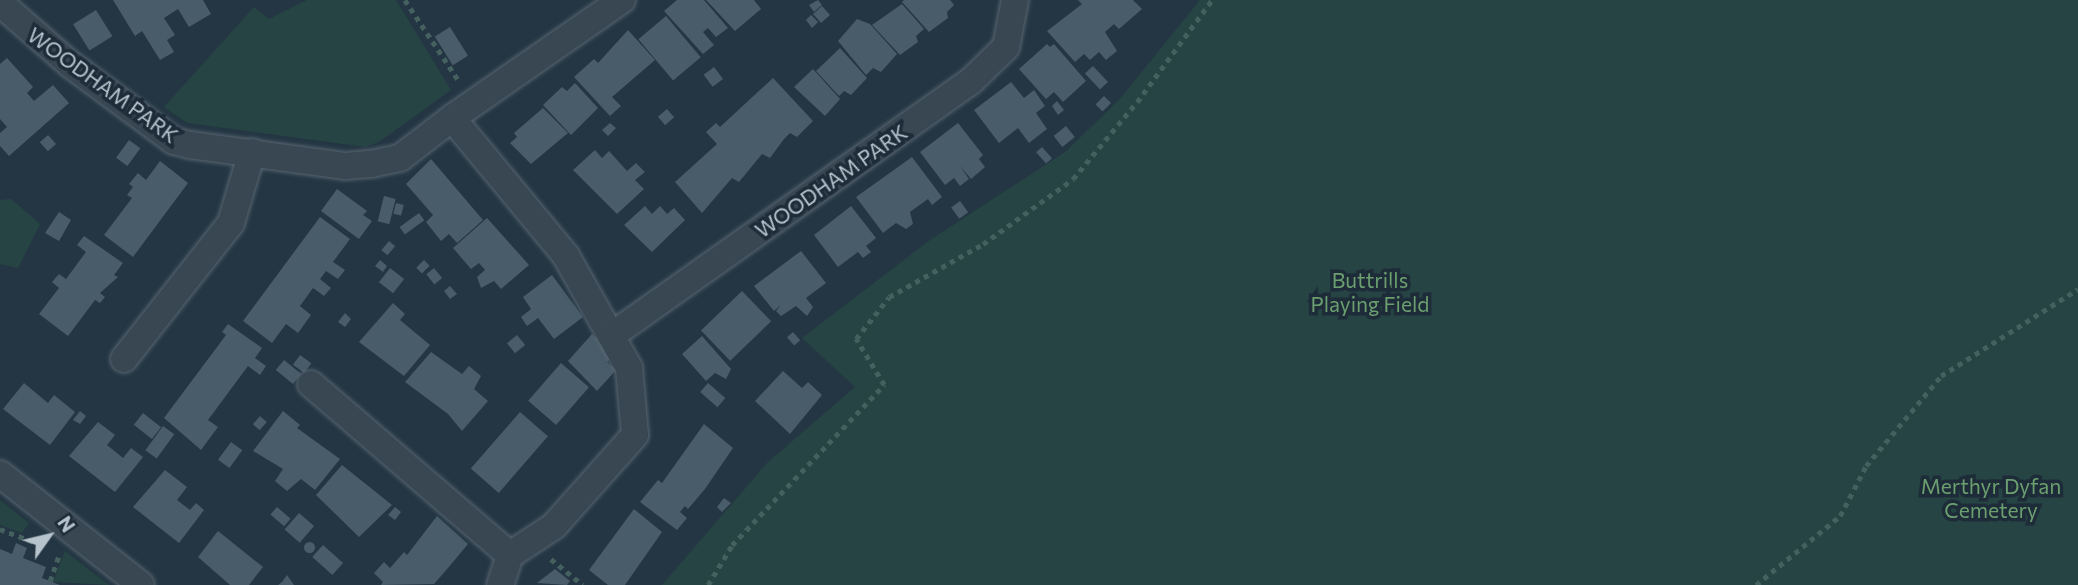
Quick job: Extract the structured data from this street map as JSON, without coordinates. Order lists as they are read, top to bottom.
{
  "streets": {
    "street": ["WOODHAM PARK"]
  },
  "parks": ["Buttrills Playing Field", "Merthyr Dyfan Cemetery"],
  "north": "top right"
}
